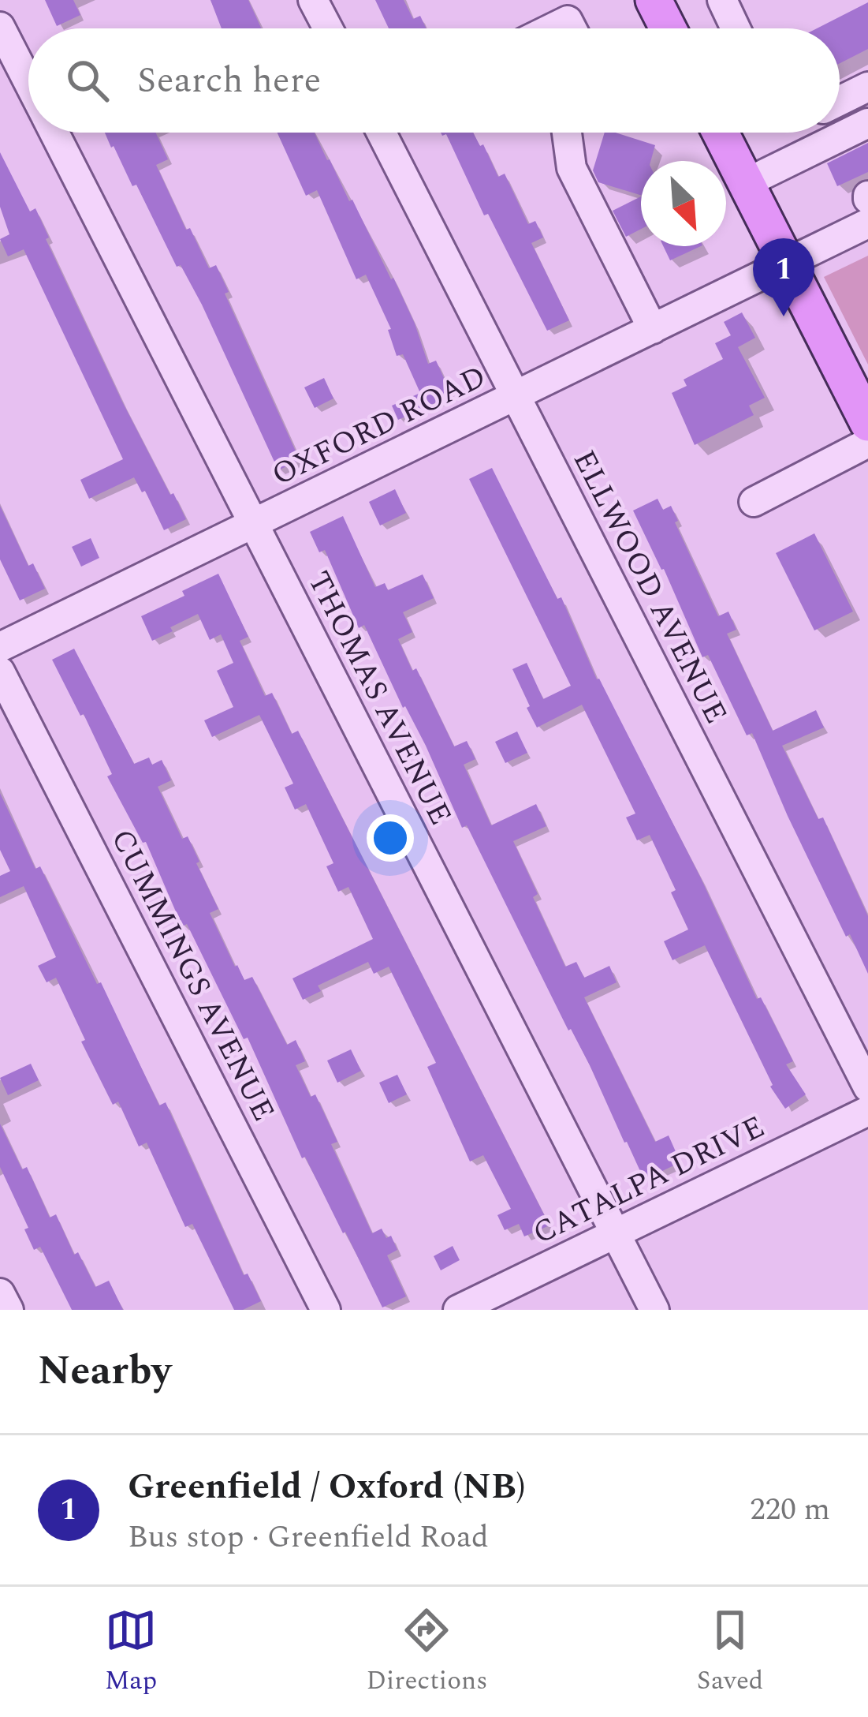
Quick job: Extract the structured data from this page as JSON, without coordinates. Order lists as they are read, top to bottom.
{
  "streets": {
    "street": [
      "OXFORD ROAD",
      "ELLWOOD AVENUE",
      "THOMAS AVENUE",
      "CUMMINGS AVENUE",
      "CATALPA DRIVE"
    ]
  },
  "crossings": [
    ["OXFORD ROAD", "ELLWOOD AVENUE"],
    ["OXFORD ROAD", "THOMAS AVENUE"],
    ["THOMAS AVENUE", "CATALPA DRIVE"]
  ],
  "north": "bottom right",
  "page": {
    "search": "Search here",
    "pins": "1",
    "heading": "Nearby",
    "list": [
      {
        "mark": "1",
        "name": "Greenfield / Oxford (NB)",
        "note": "Bus stop · Greenfield Road",
        "value": "220 m"
      }
    ],
    "nav": ["Map", "Directions", "Saved"]
  }
}
